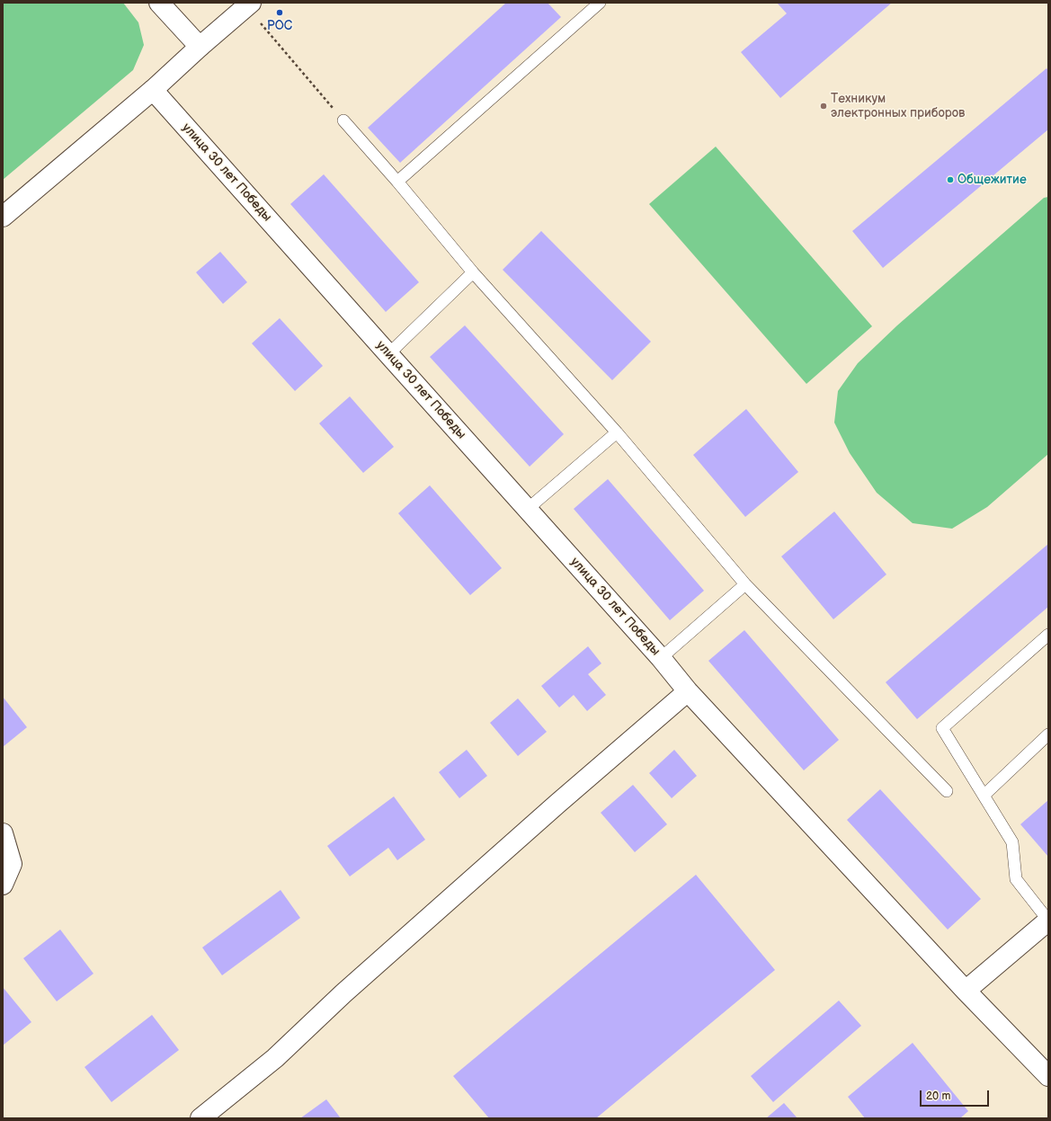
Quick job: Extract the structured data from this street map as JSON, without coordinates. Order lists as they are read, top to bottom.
{
  "streets": {
    "street": ["улица 30 лет Победы"]
  },
  "places": ["РОС", "Техникум электронных приборов", "Общежитие"],
  "scale_bar": "20 m"
}
